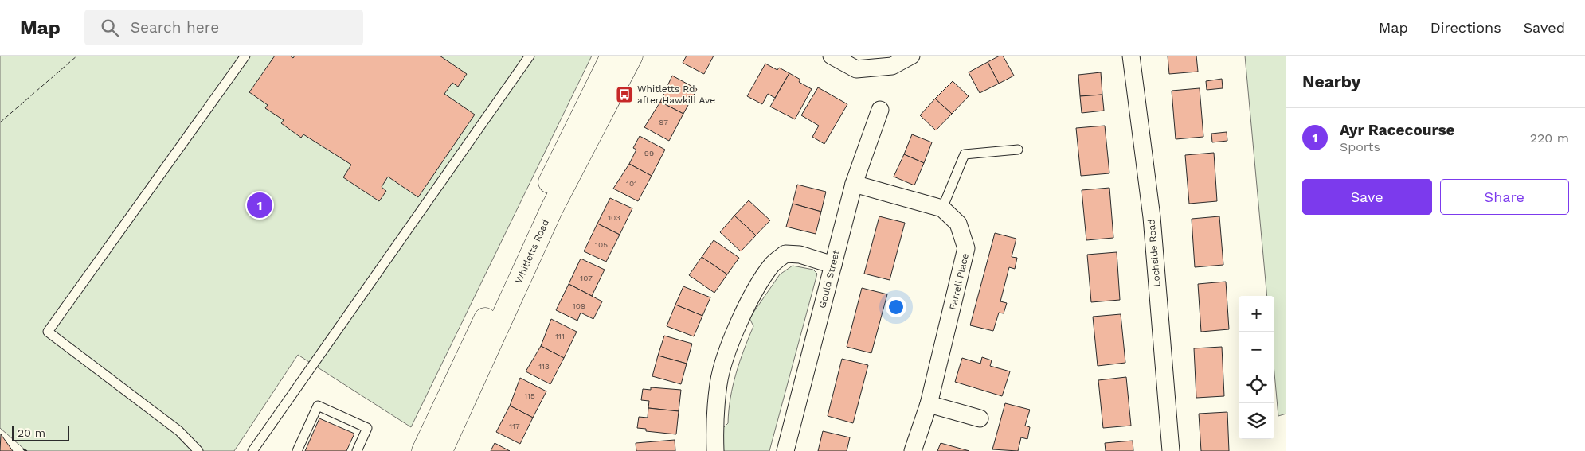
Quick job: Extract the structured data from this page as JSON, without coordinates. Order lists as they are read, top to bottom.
{
  "streets": {
    "main road": ["Whitletts Road"],
    "street": ["Lochside Road", "Gould Street", "Farrell Place"]
  },
  "crossings": [
    ["Gould Street", "Farrell Place"]
  ],
  "places": {
    "bus stop": ["Whitletts Rd after Hawkill Ave"]
  },
  "house_numbers": [
    "97",
    "99",
    "101",
    "103",
    "105",
    "107",
    "109",
    "111",
    "113",
    "115",
    "117"
  ],
  "scale_bar": "20 m",
  "page": {
    "header": "Map",
    "search": "Search here",
    "nav": ["Map", "Directions", "Saved"],
    "heading": "Nearby",
    "list": [
      {
        "mark": "1",
        "name": "Ayr Racecourse",
        "note": "Sports",
        "value": "220 m"
      }
    ],
    "buttons": ["Save", "Share"],
    "pins": "1",
    "map_buttons": ["+", "−"],
    "scale": "20 m"
  }
}
